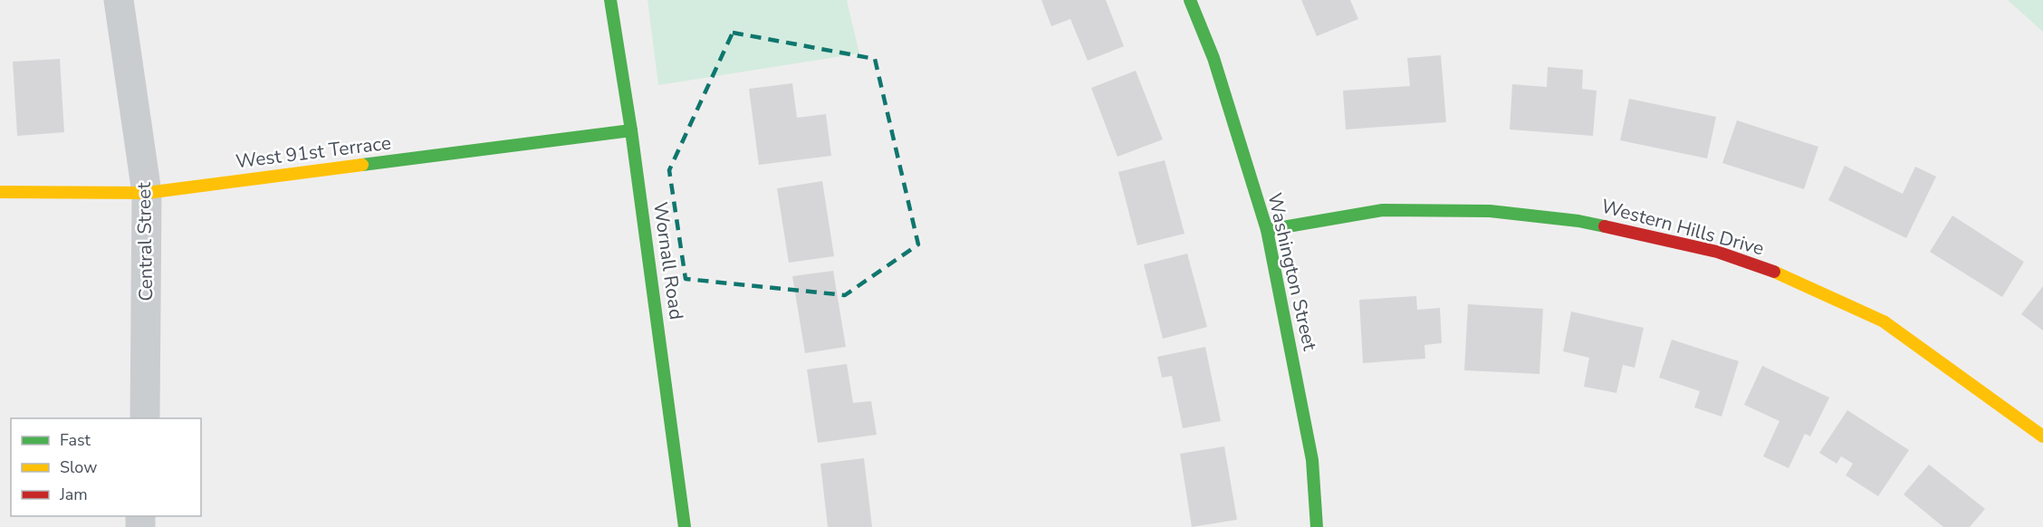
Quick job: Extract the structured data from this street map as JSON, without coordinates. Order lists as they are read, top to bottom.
{
  "streets": {
    "street": [
      "West 91st Terrace",
      "Western Hills Drive",
      "Central Street",
      "Wornall Road",
      "Washington Street"
    ]
  },
  "crossings": [
    ["West 91st Terrace", "Central Street"],
    ["West 91st Terrace", "Wornall Road"],
    ["Western Hills Drive", "Washington Street"]
  ],
  "legend": ["Fast", "Slow", "Jam"]
}
